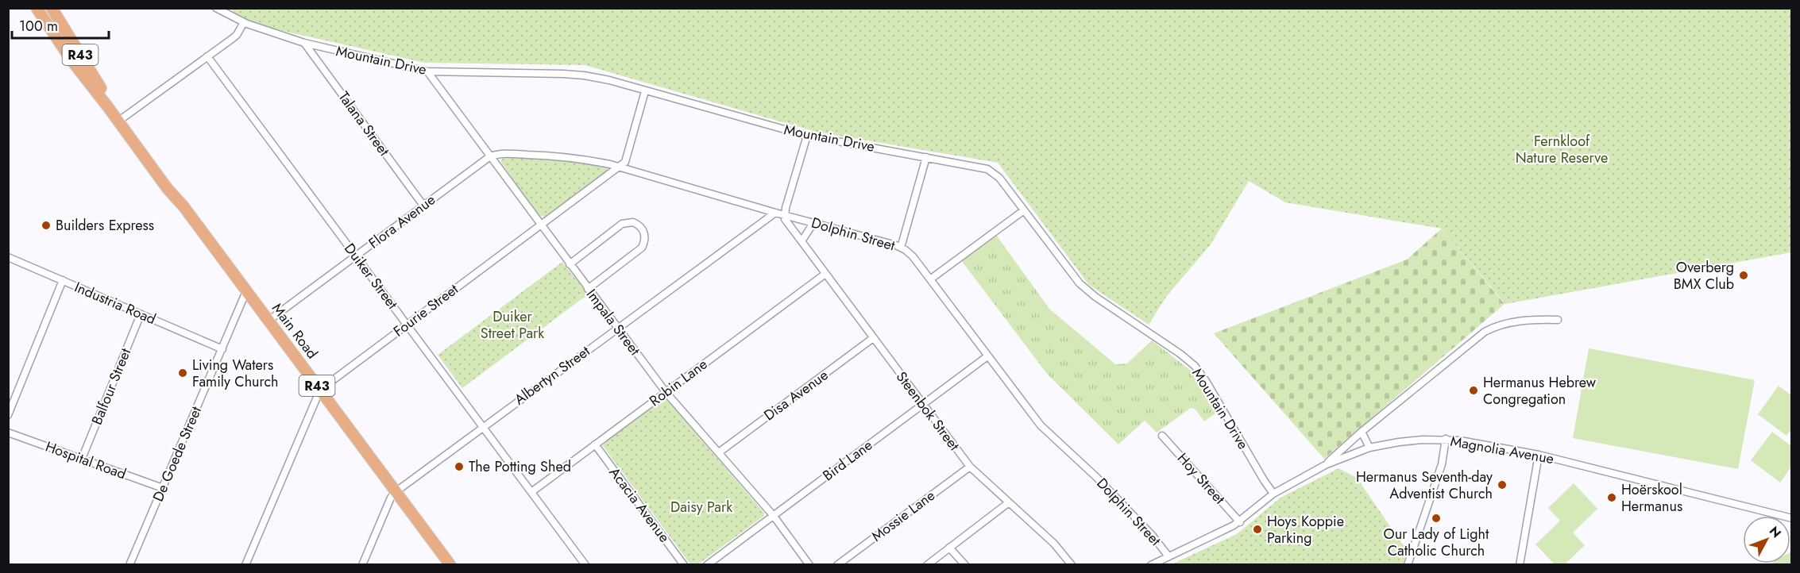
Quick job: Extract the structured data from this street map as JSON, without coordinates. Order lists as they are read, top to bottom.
{
  "streets": {
    "main road": ["R43", "Main Road"],
    "street": [
      "Mountain Drive",
      "Talana Street",
      "Flora Avenue",
      "Dolphin Street",
      "Duiker Street",
      "Industria Road",
      "Fourie Street",
      "Impala Street",
      "Albertyn Street",
      "Robin Lane",
      "Balfour Street",
      "Disa Avenue",
      "Steenbok Street",
      "Magnolia Avenue",
      "De Goede Street",
      "Hospital Road",
      "Bird Lane",
      "Hoy Street",
      "Acacia Avenue",
      "Mossie Lane"
    ]
  },
  "crossings": [
    ["Mountain Drive", "Talana Street"],
    ["Mountain Drive", "Fourie Street"],
    ["Mountain Drive", "Impala Street"],
    ["Mountain Drive", "Magnolia Avenue"],
    ["Talana Street", "Flora Avenue"],
    ["Flora Avenue", "Dolphin Street"],
    ["Flora Avenue", "Duiker Street"],
    ["Flora Avenue", "Impala Street"],
    ["Flora Avenue", "Main Road"],
    ["Dolphin Street", "Fourie Street"],
    ["Dolphin Street", "Impala Street"],
    ["Dolphin Street", "Albertyn Street"],
    ["Dolphin Street", "Steenbok Street"],
    ["Dolphin Street", "Magnolia Avenue"],
    ["Dolphin Street", "Bird Lane"],
    ["Duiker Street", "Fourie Street"],
    ["Duiker Street", "Albertyn Street"],
    ["Duiker Street", "Robin Lane"],
    ["Industria Road", "Balfour Street"],
    ["Industria Road", "De Goede Street"],
    ["Fourie Street", "Impala Street"],
    ["Fourie Street", "Main Road"],
    ["Impala Street", "Albertyn Street"],
    ["Impala Street", "Robin Lane"],
    ["Impala Street", "Disa Avenue"],
    ["Impala Street", "Bird Lane"],
    ["Main Road", "Albertyn Street"],
    ["Main Road", "De Goede Street"],
    ["Robin Lane", "Steenbok Street"],
    ["Robin Lane", "Acacia Avenue"],
    ["Balfour Street", "Hospital Road"],
    ["Disa Avenue", "Steenbok Street"],
    ["Steenbok Street", "Bird Lane"],
    ["Steenbok Street", "Mossie Lane"],
    ["Magnolia Avenue", "Hoy Street"],
    ["De Goede Street", "Hospital Road"]
  ],
  "parks": ["Fernkloof Nature Reserve", "Duiker Street Park", "Daisy Park"],
  "places": [
    "Builders Express",
    "Overberg BMX Club",
    "Living Waters Family Church",
    "Hermanus Hebrew Congregation",
    "The Potting Shed",
    "Hermanus Seventh-day Adventist Church",
    "Hoërskool Hermanus",
    "Our Lady of Light Catholic Church",
    "Hoys Koppie Parking"
  ],
  "scale_bar": "100 m",
  "north": "top right"
}
